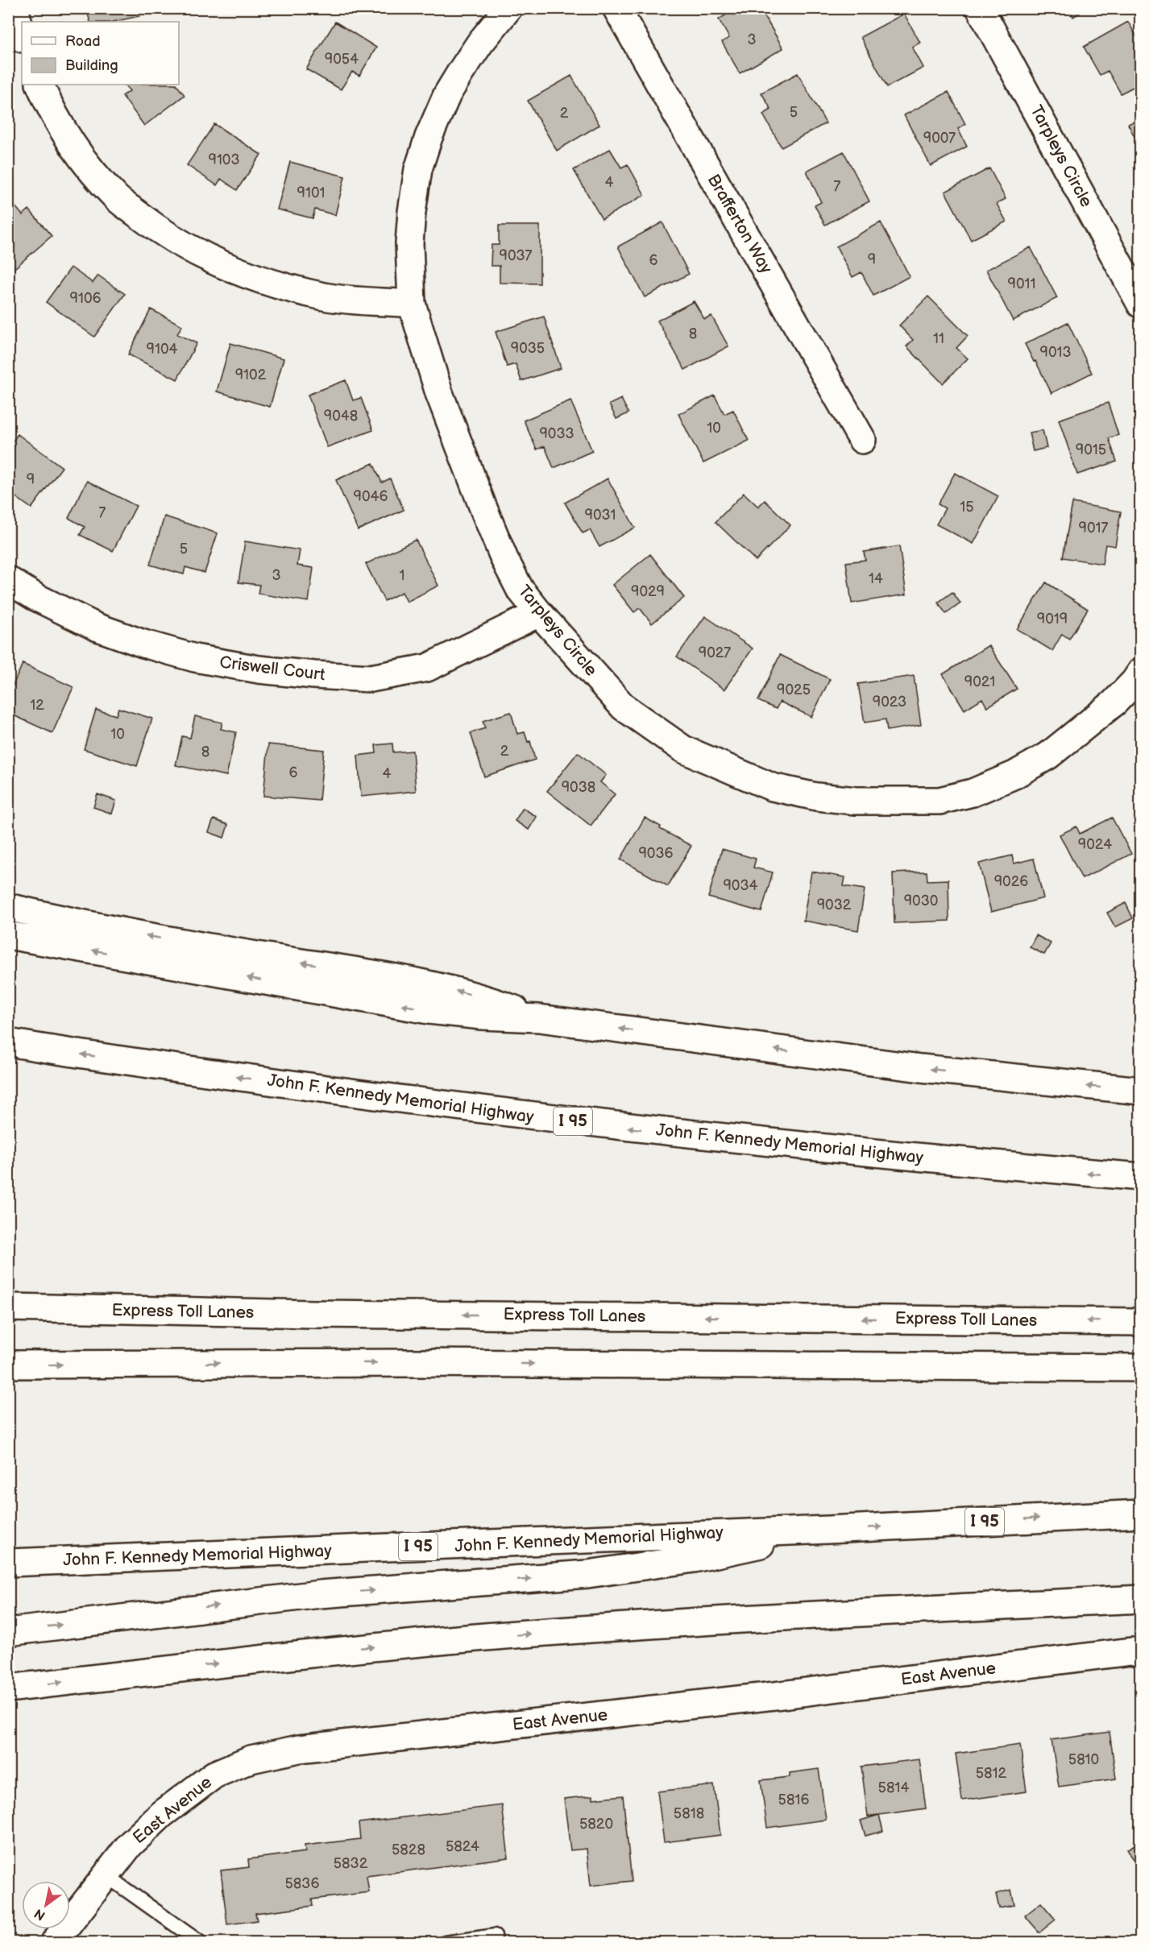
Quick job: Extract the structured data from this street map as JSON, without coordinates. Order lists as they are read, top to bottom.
{
  "streets": {
    "main road": [
      "Tarpleys Circle",
      "Brafferton Way",
      "Criswell Court",
      "John F. Kennedy Memorial Highway",
      "I 95",
      "Express Toll Lanes",
      "East Avenue"
    ]
  },
  "crossings": [
    ["Tarpleys Circle", "Criswell Court"]
  ],
  "house_numbers": [
    "3",
    "9054",
    "5",
    "2",
    "9007",
    "9103",
    "4",
    "7",
    "9101",
    "9037",
    "9",
    "6",
    "9011",
    "9106",
    "8",
    "11",
    "9035",
    "9104",
    "9013",
    "9102",
    "9048",
    "10",
    "9033",
    "9015",
    "9",
    "9046",
    "15",
    "7",
    "9031",
    "9017",
    "5",
    "3",
    "1",
    "14",
    "9029",
    "9019",
    "9027",
    "9021",
    "9025",
    "9023",
    "12",
    "10",
    "2",
    "8",
    "6",
    "4",
    "9038",
    "9024",
    "9036",
    "9026",
    "9034",
    "9030",
    "9032",
    "5810",
    "5812",
    "5814",
    "5816",
    "5818",
    "5820",
    "5824",
    "5828",
    "5832",
    "5836"
  ],
  "legend": ["Road", "Building"],
  "north": "bottom left"
}
